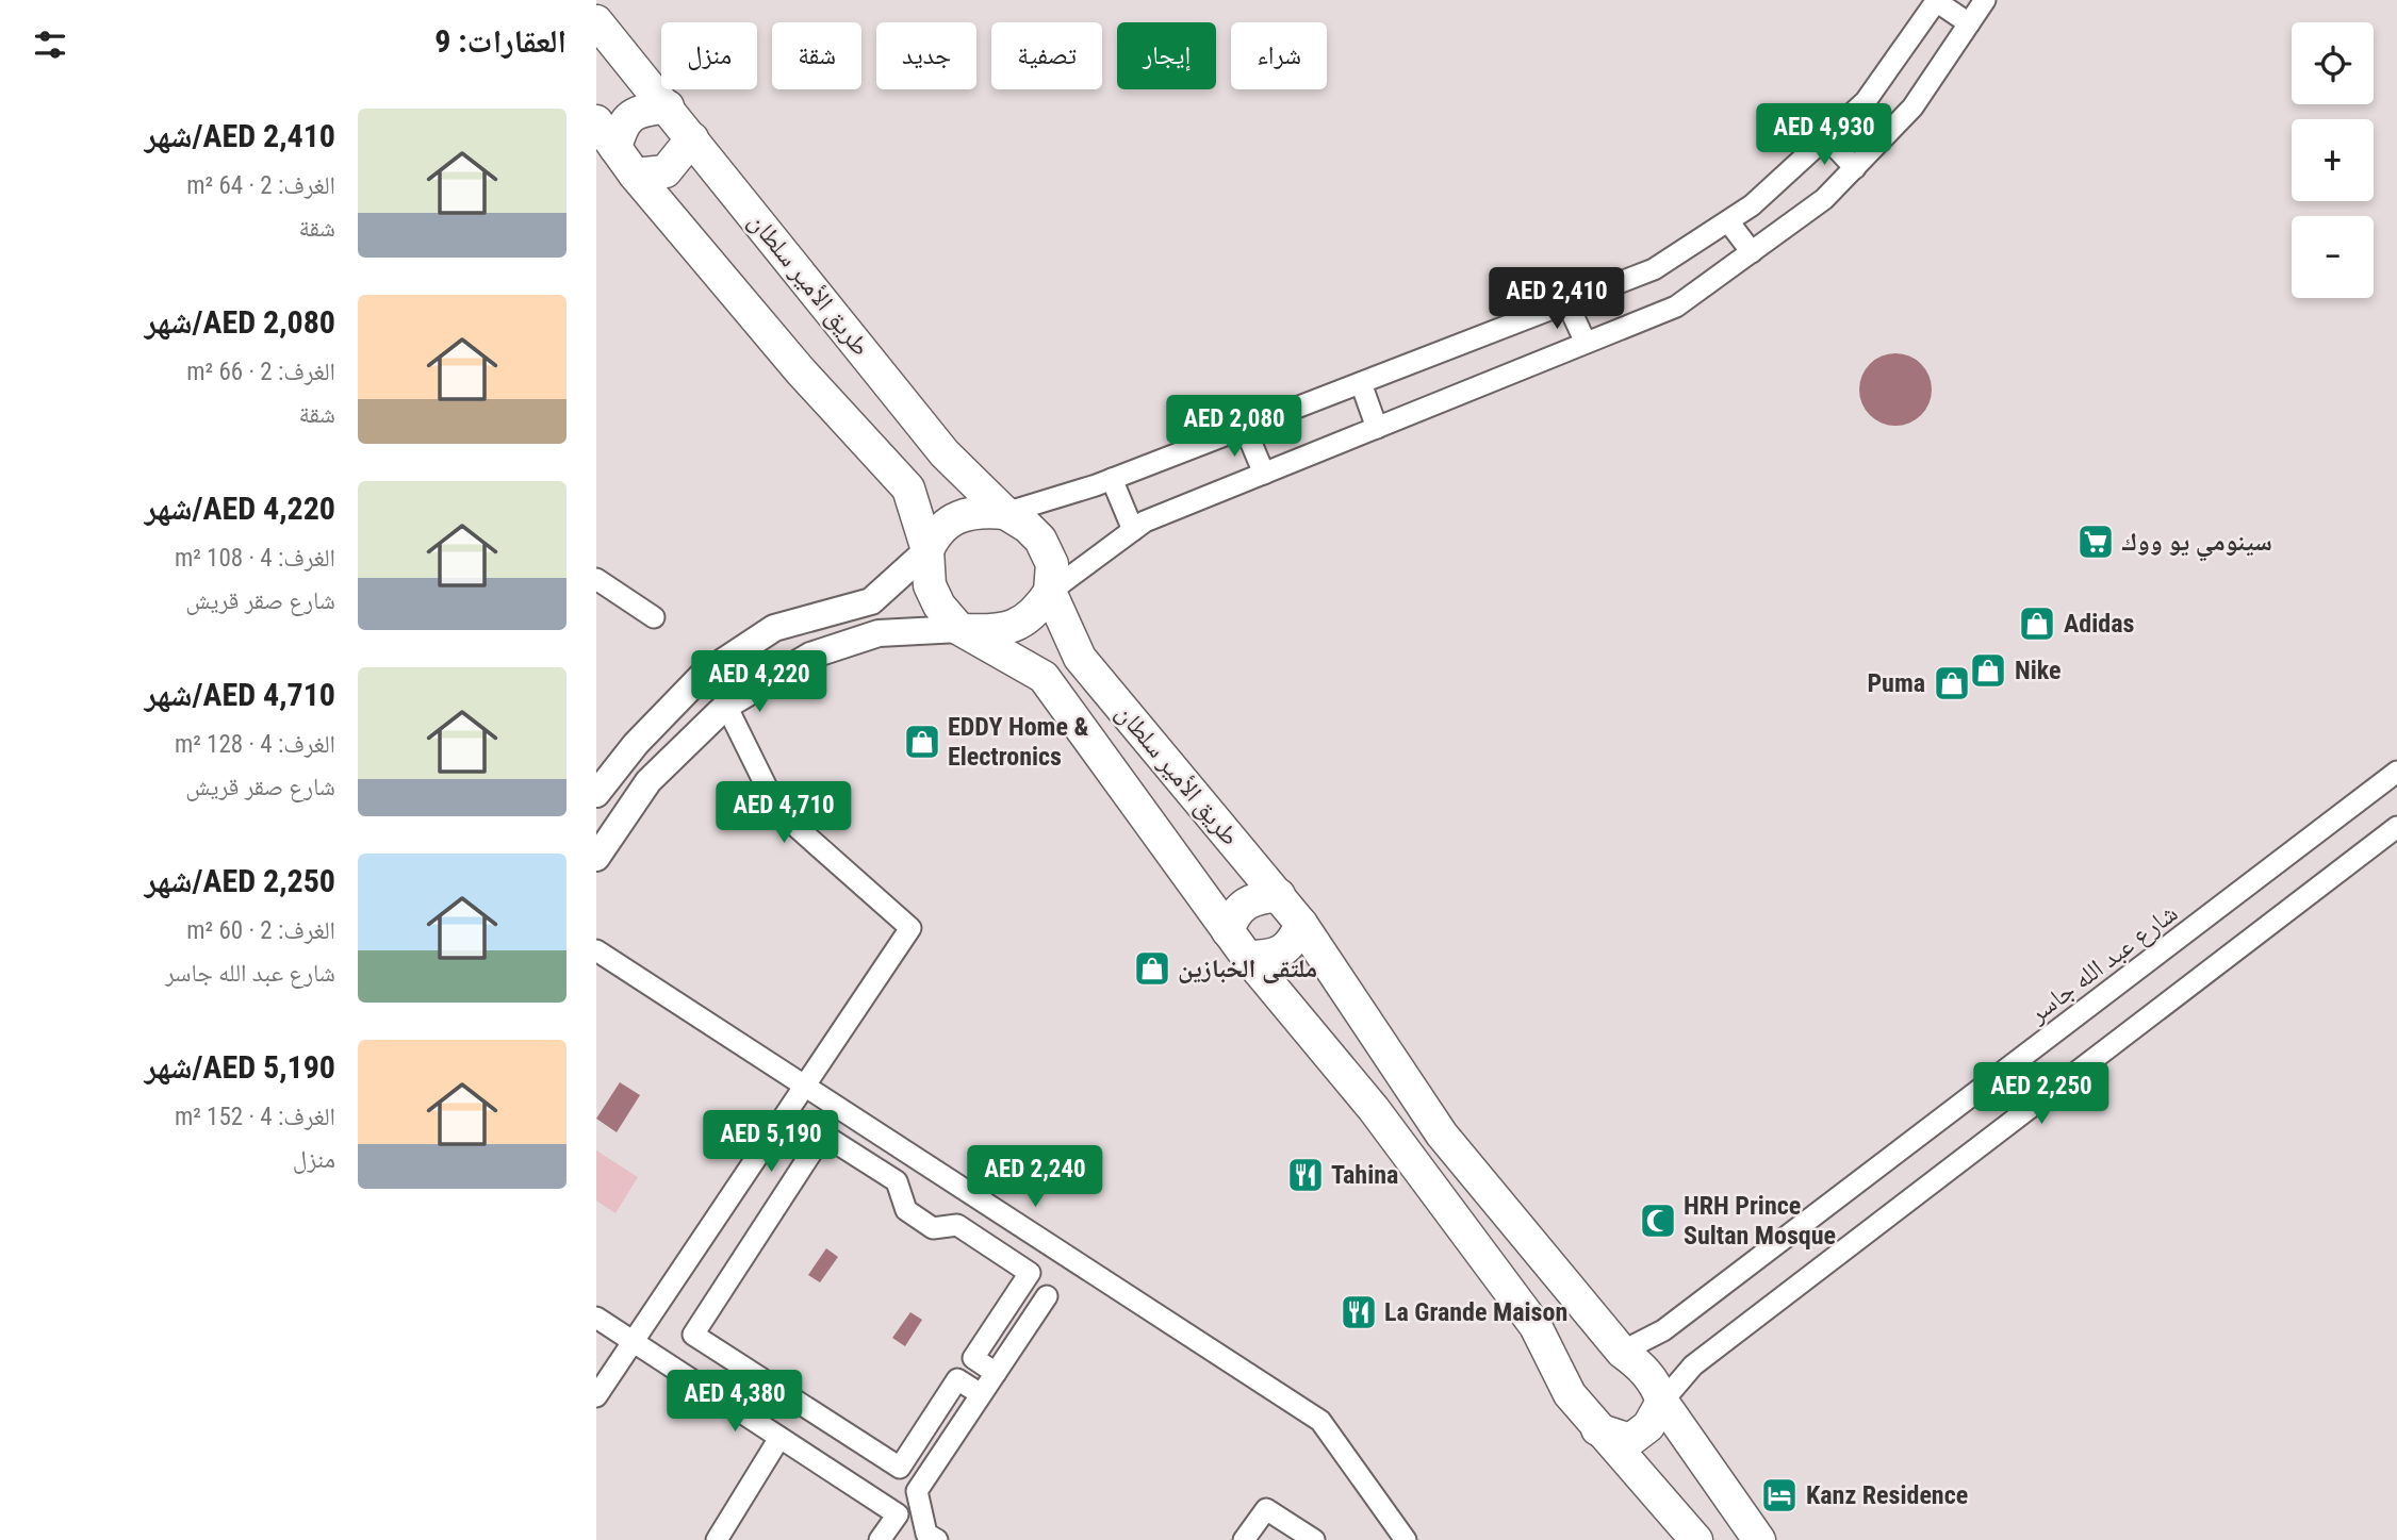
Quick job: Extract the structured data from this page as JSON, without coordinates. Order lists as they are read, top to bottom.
{
  "streets": {
    "main road": ["طريق الأمير سلطان"],
    "street": ["شارع عبد الله جاسر"]
  },
  "crossings": [
    ["طريق الأمير سلطان", "شارع عبد الله جاسر"]
  ],
  "places": {
    "supermarket": ["سينومي يو ووك"],
    "shop": [
      "Adidas",
      "Nike",
      "Puma",
      "EDDY Home & Electronics",
      "ملتقى الخبازين"
    ],
    "restaurant": ["Tahina", "La Grande Maison"],
    "mosque": ["HRH Prince Sultan Mosque"],
    "hotel": ["Kanz Residence"]
  },
  "page": {
    "heading": "العقارات: 9",
    "map_buttons": ["+", "−"],
    "chip": [
      "شراء",
      "إيجار",
      "تصفية",
      "جديد",
      "شقة",
      "منزل"
    ],
    "list": [
      {
        "name": "AED 2,410/شهر",
        "note": "الغرف: 2 · 64 m² · شقة"
      },
      {
        "name": "AED 2,080/شهر",
        "note": "الغرف: 2 · 66 m² · شقة"
      },
      {
        "name": "AED 4,220/شهر",
        "note": "الغرف: 4 · 108 m² · شارع صقر قريش"
      },
      {
        "name": "AED 4,710/شهر",
        "note": "الغرف: 4 · 128 m² · شارع صقر قريش"
      },
      {
        "name": "AED 2,250/شهر",
        "note": "الغرف: 2 · 60 m² · شارع عبد الله جاسر"
      },
      {
        "name": "AED 5,190/شهر",
        "note": "الغرف: 4 · 152 m² · منزل"
      }
    ],
    "price": [
      "AED 4,930",
      "AED 2,410",
      "AED 2,080",
      "AED 4,220",
      "AED 4,710",
      "AED 2,250",
      "AED 5,190",
      "AED 2,240",
      "AED 4,380"
    ]
  }
}
